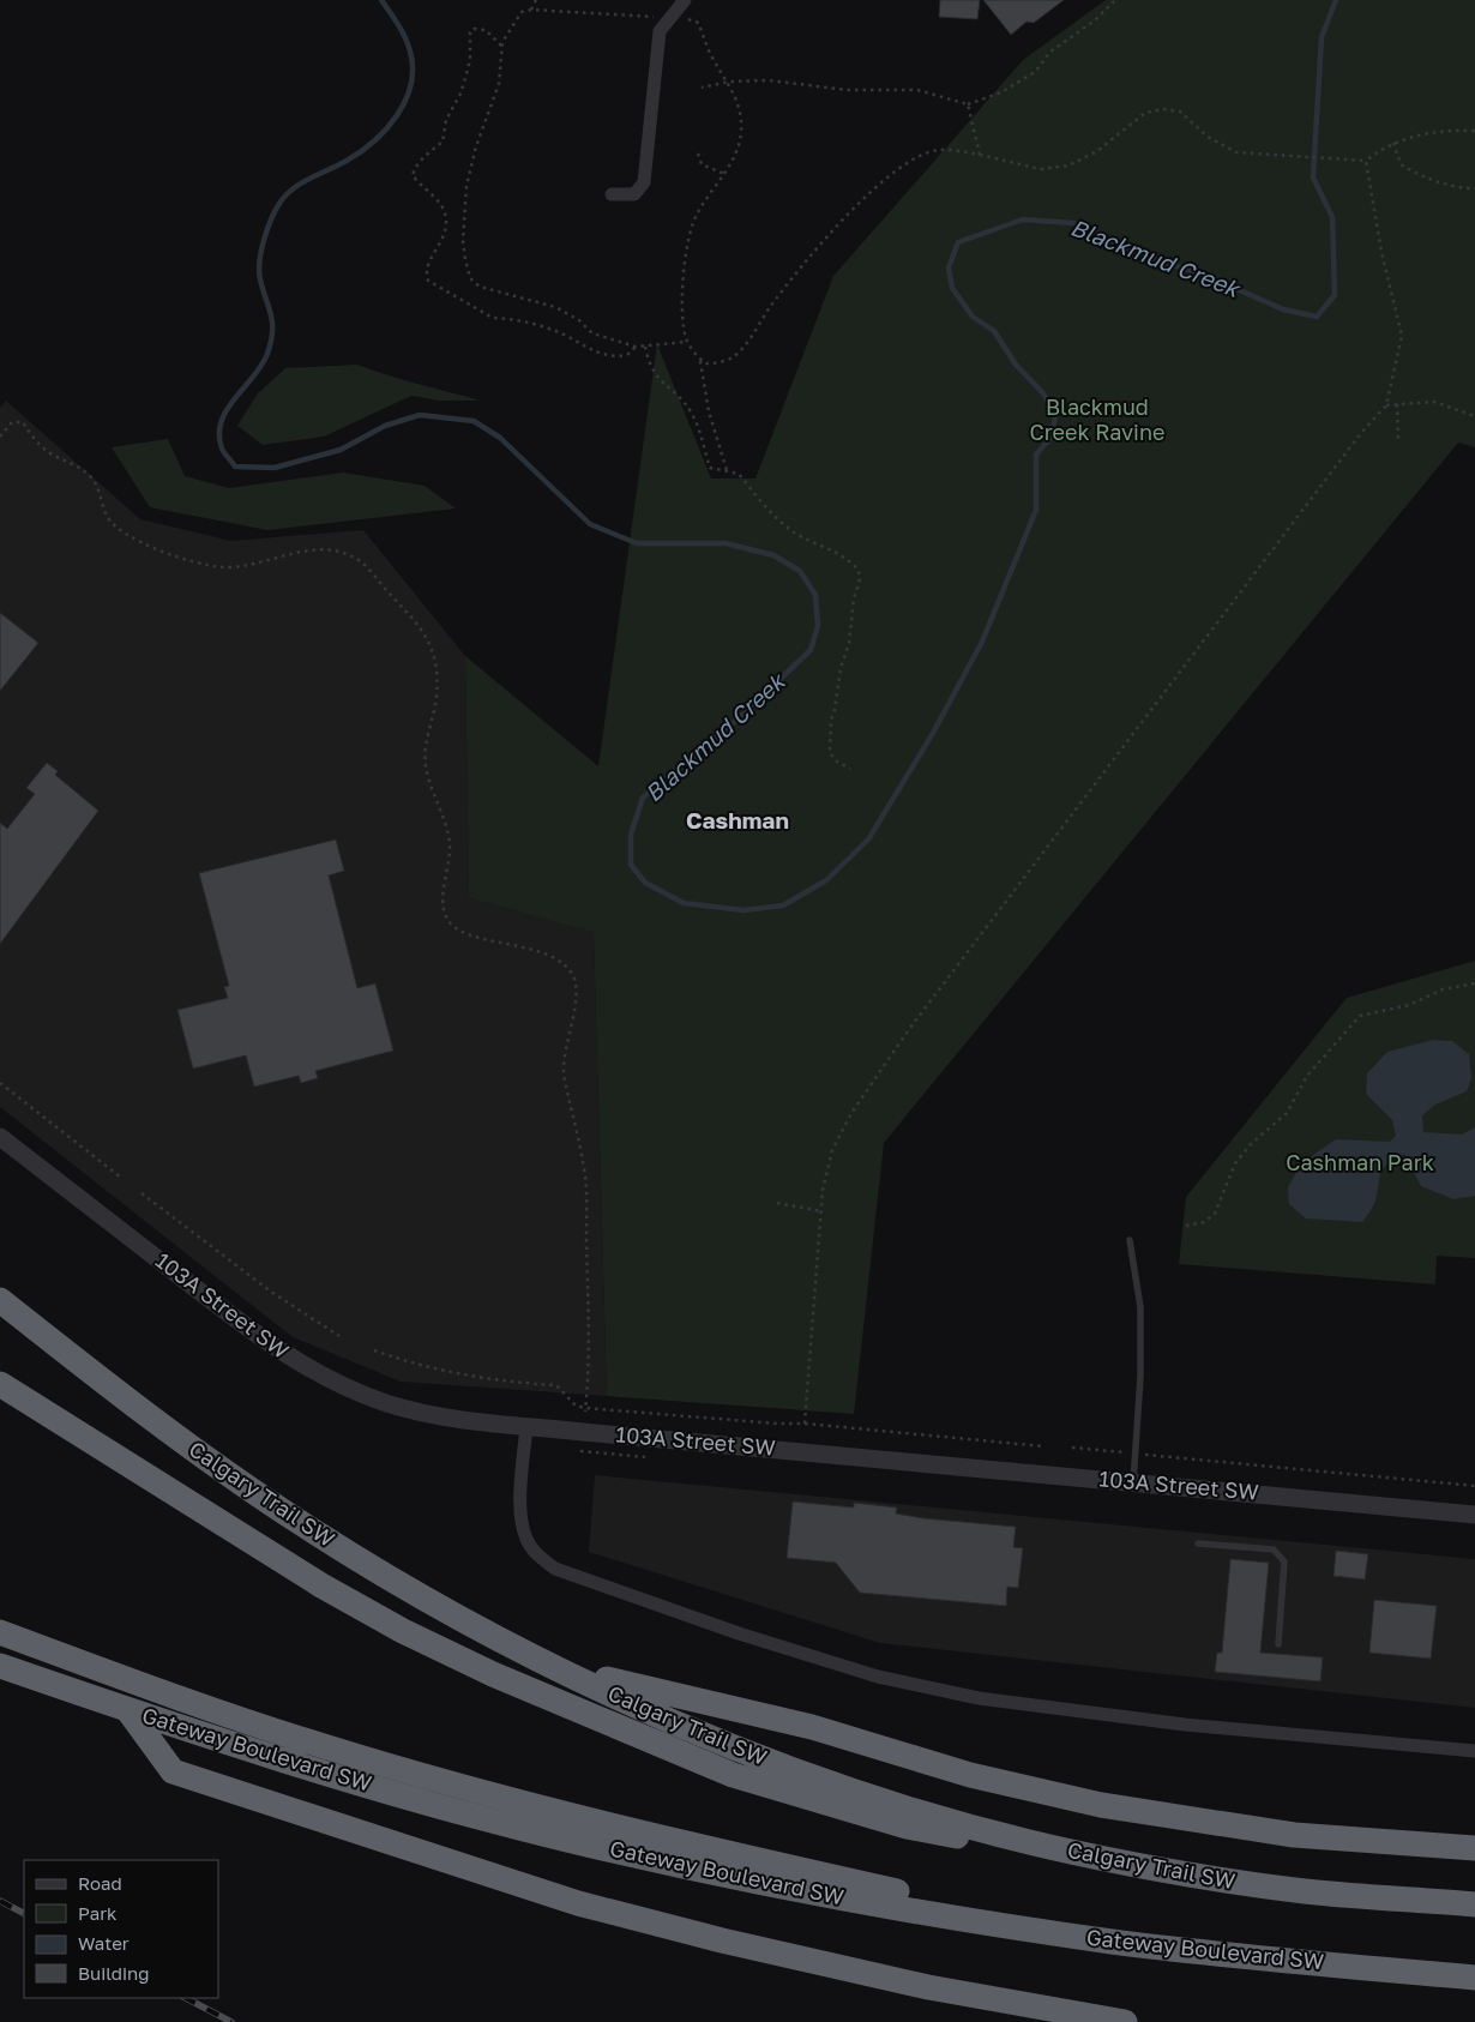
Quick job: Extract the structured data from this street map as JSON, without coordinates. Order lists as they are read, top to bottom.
{
  "streets": {
    "highway": ["Calgary Trail SW", "Gateway Boulevard SW"],
    "street": ["103A Street SW"]
  },
  "districts": ["Cashman"],
  "water": ["Blackmud Creek"],
  "parks": ["Blackmud Creek Ravine", "Cashman Park"],
  "legend": [
    "Road",
    "Park",
    "Water",
    "Building"
  ]
}
